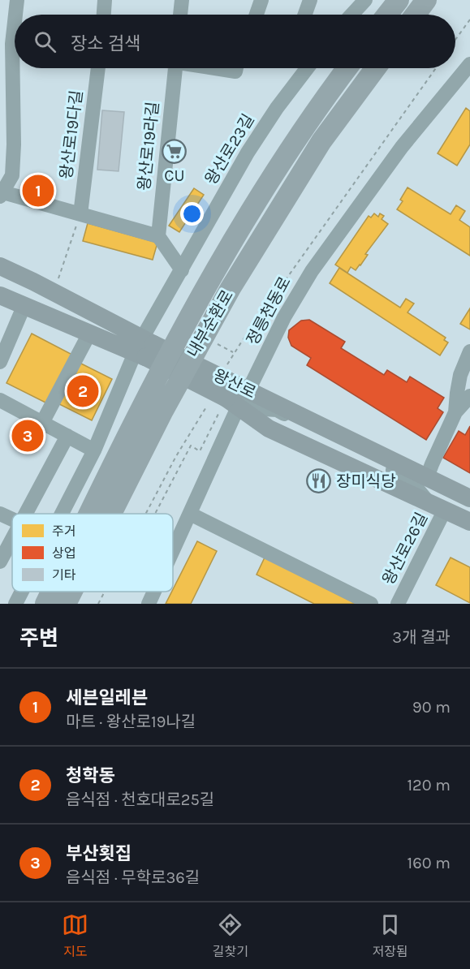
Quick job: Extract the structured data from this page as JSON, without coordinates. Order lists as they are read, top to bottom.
{
  "streets": {
    "highway": ["내부순환로"],
    "main road": ["왕산로"],
    "street": [
      "왕산로19다길",
      "왕산로19라길",
      "왕산로23길",
      "정릉천동로",
      "왕산로26길"
    ]
  },
  "crossings": [
    ["왕산로23길", "왕산로"],
    ["정릉천동로", "왕산로"],
    ["왕산로", "왕산로26길"]
  ],
  "places": {
    "supermarket": ["CU"],
    "restaurant": ["장미식당"]
  },
  "legend": ["주거", "상업", "기타"],
  "page": {
    "search": "장소 검색",
    "pins": ["1", "2", "3"],
    "heading": ["주변", "3개 결과"],
    "list": [
      {
        "mark": "1",
        "name": "세븐일레븐",
        "note": "마트 · 왕산로19나길",
        "value": "90 m"
      },
      {
        "mark": "2",
        "name": "청학동",
        "note": "음식점 · 천호대로25길",
        "value": "120 m"
      },
      {
        "mark": "3",
        "name": "부산횟집",
        "note": "음식점 · 무학로36길",
        "value": "160 m"
      }
    ],
    "nav": ["지도", "길찾기", "저장됨"]
  }
}
